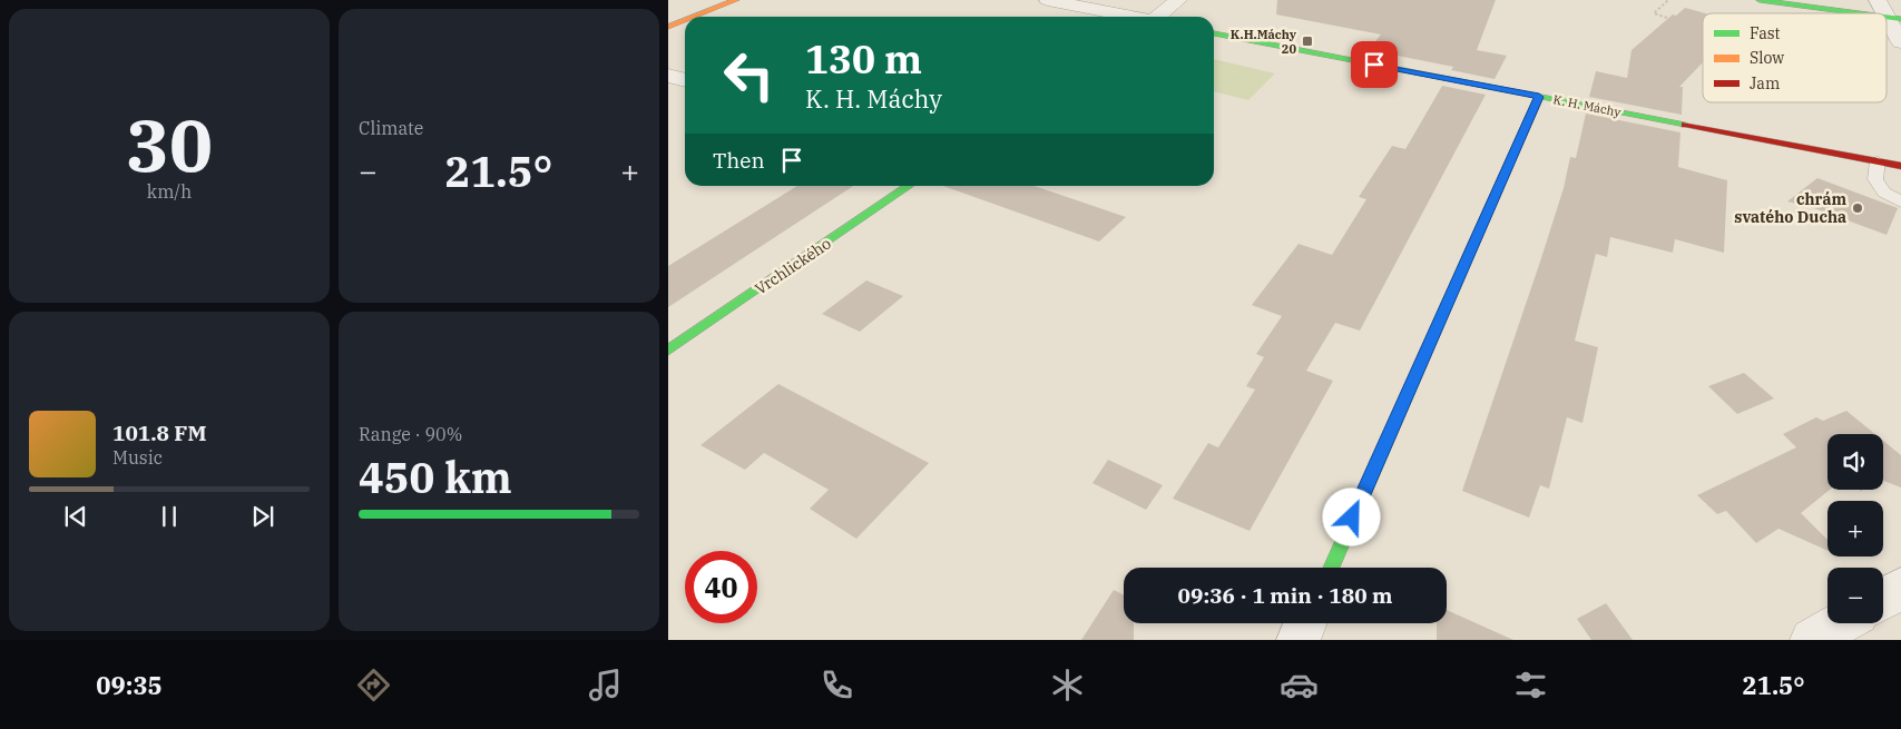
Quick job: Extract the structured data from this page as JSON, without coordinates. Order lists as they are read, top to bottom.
{
  "streets": {
    "street": ["K. H. Máchy", "Vrchlického"]
  },
  "places": {
    "transit": ["K.H.Máchy 20"],
    "other": ["chrám svatého Ducha"]
  },
  "legend": ["Fast", "Slow", "Jam"],
  "page": {
    "tile": [
      ["30", "km/h"],
      "Climate",
      ["Range · 90%", "450 km"]
    ],
    "turn": ["130 m", "K. H. Máchy"],
    "then": "Then",
    "heat": ["−", "21.5°", "+"],
    "song": ["101.8 FM", "Music"],
    "map_buttons": ["+", "−"],
    "limit": "40",
    "trip": "09:36 · 1 min · 180 m",
    "tabs": ["09:35", "21.5°"]
  }
}
